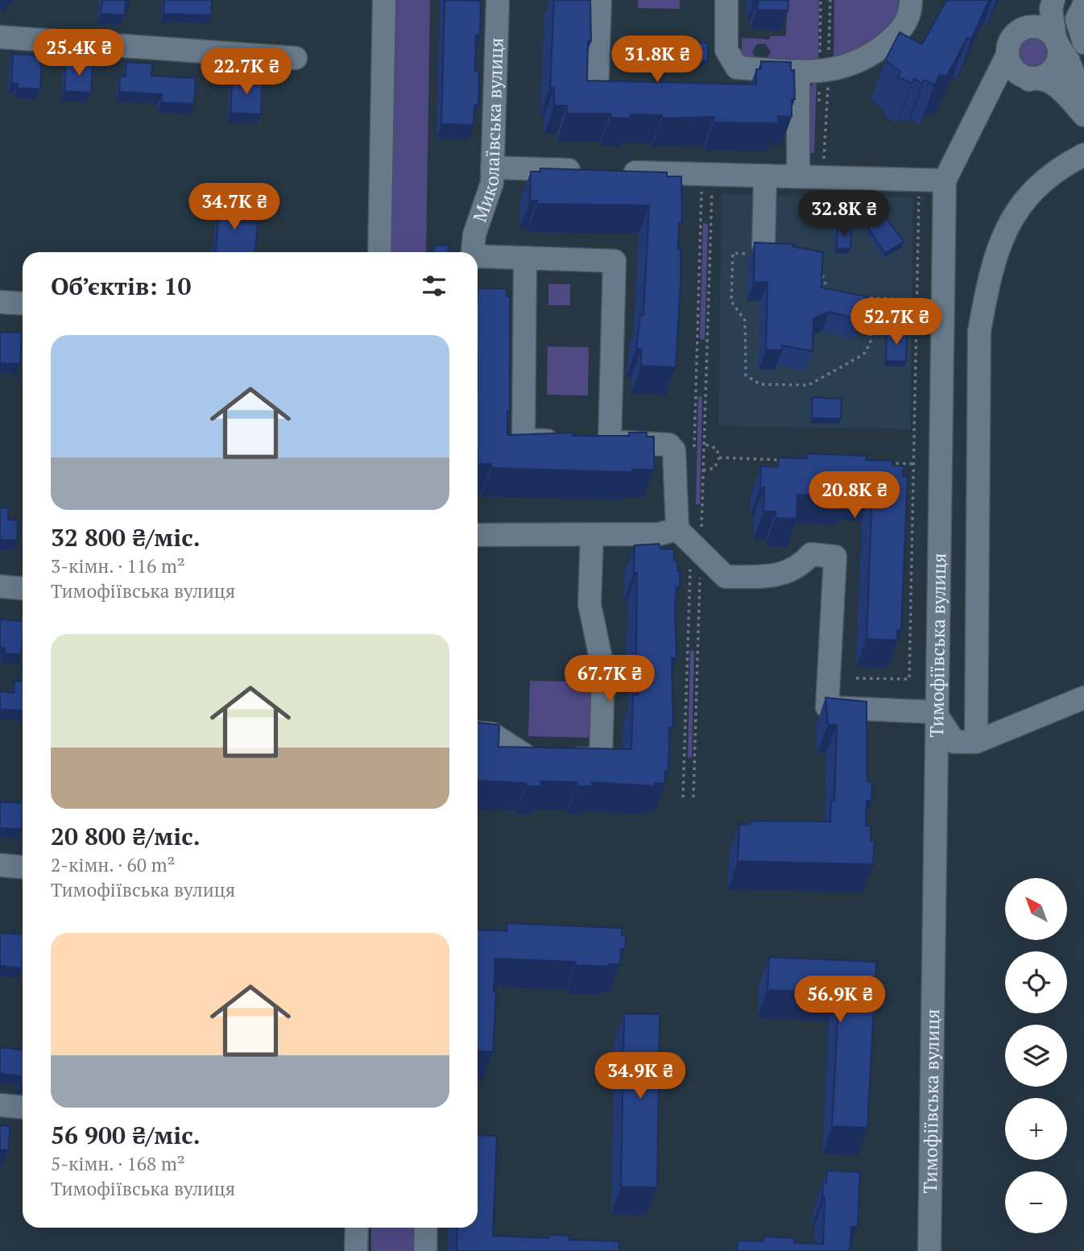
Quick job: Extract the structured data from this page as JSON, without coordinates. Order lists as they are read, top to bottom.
{
  "streets": {
    "street": ["Миколаївська вулиця", "Тимофіївська вулиця"]
  },
  "north": "top left",
  "page": {
    "price": [
      "25.4K ₴",
      "31.8K ₴",
      "22.7K ₴",
      "34.7K ₴",
      "32.8K ₴",
      "52.7K ₴",
      "20.8K ₴",
      "67.7K ₴",
      "56.9K ₴",
      "34.9K ₴"
    ],
    "heading": "Об’єктів: 10",
    "list": [
      {
        "name": "32 800 ₴/міс.",
        "note": "3-кімн. · 116 m² · Тимофіївська вулиця"
      },
      {
        "name": "20 800 ₴/міс.",
        "note": "2-кімн. · 60 m² · Тимофіївська вулиця"
      },
      {
        "name": "56 900 ₴/міс.",
        "note": "5-кімн. · 168 m² · Тимофіївська вулиця"
      }
    ],
    "map_buttons": ["+", "−"]
  }
}
